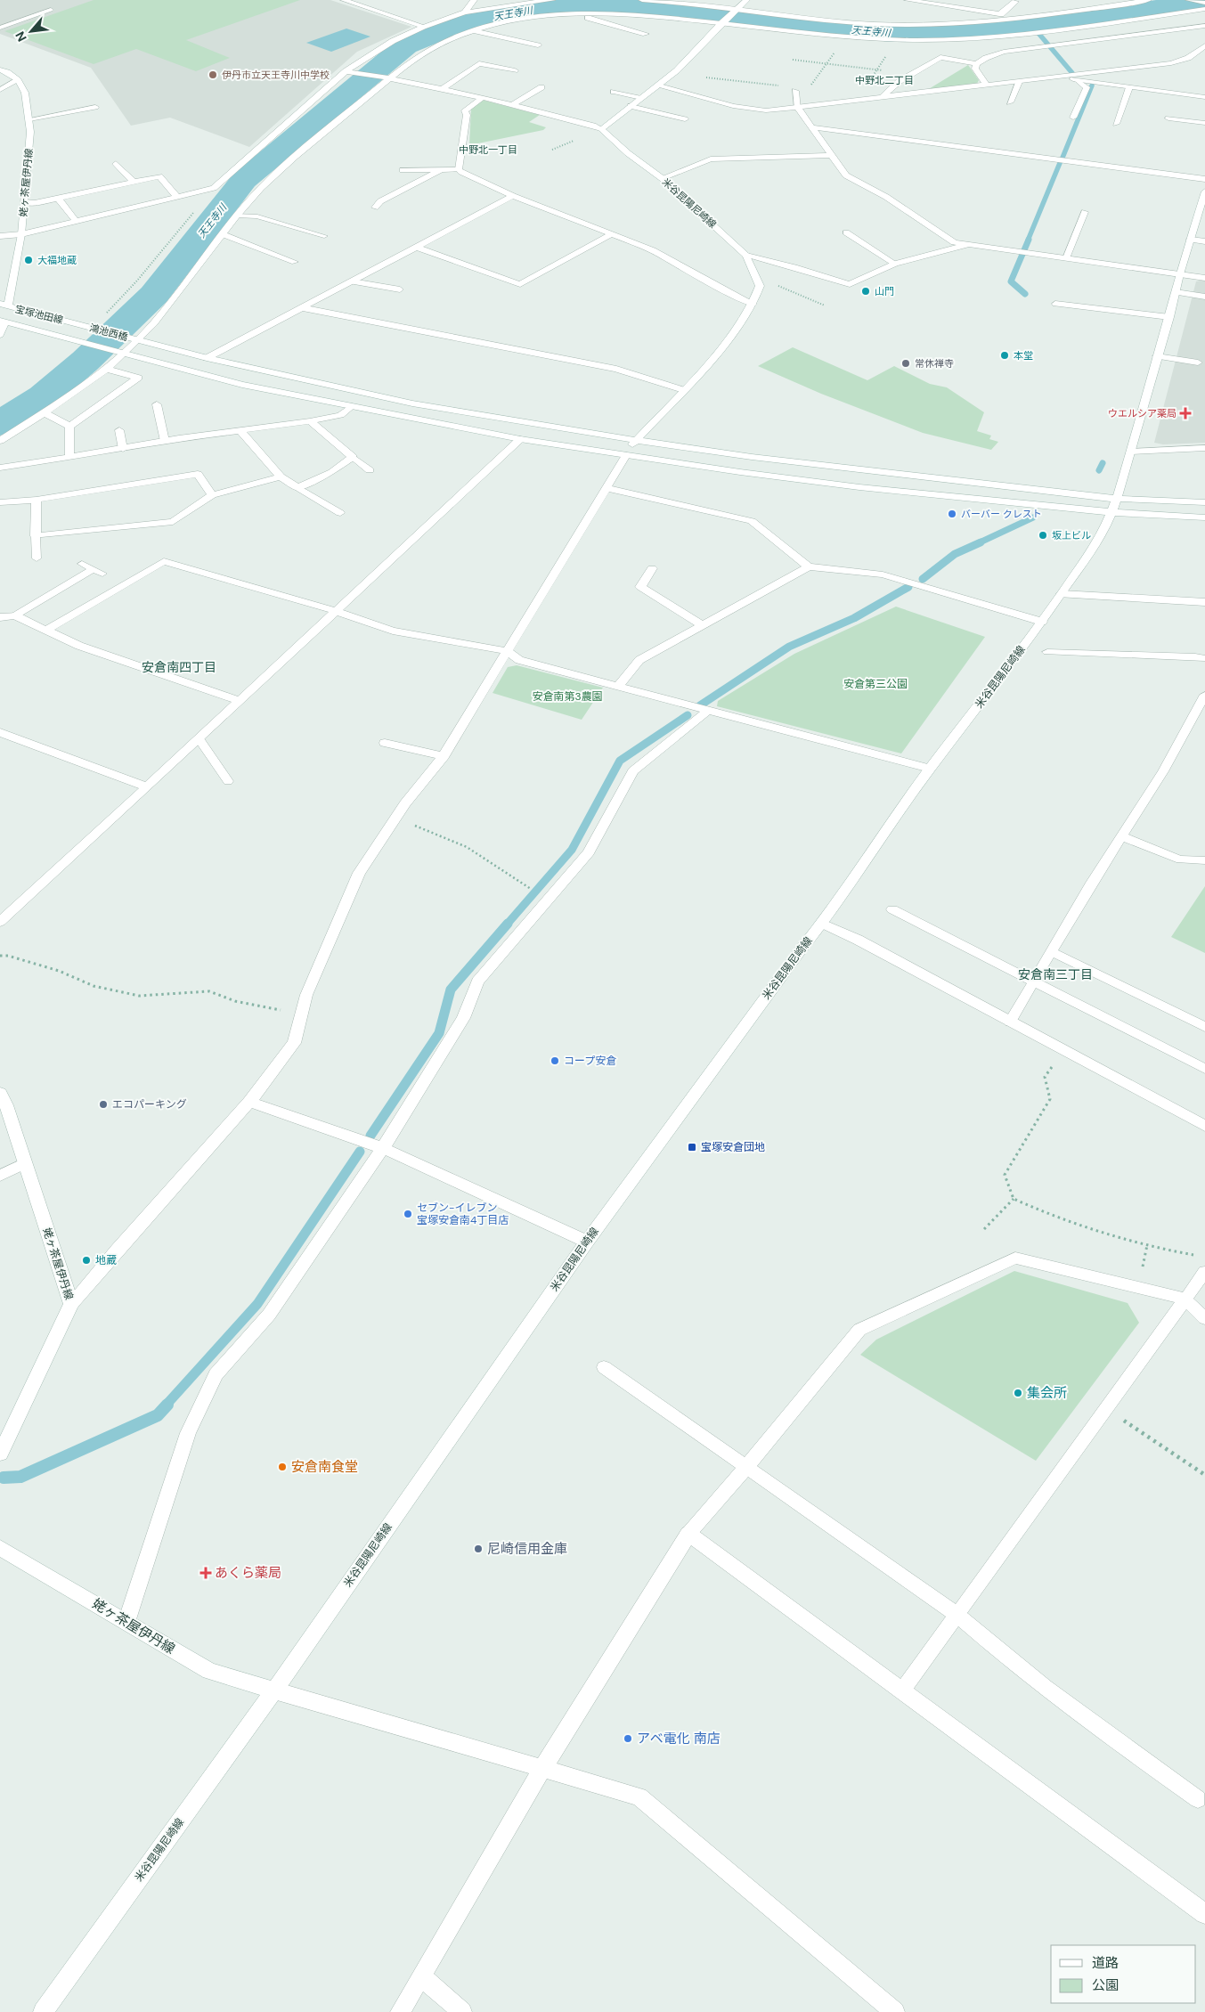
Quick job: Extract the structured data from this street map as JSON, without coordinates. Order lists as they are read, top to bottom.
{
  "streets": {
    "street": [
      "姥ヶ茶屋伊丹線",
      "米谷昆陽尼崎線",
      "宝塚池田線",
      "鴻池西橋"
    ]
  },
  "crossings": [
    ["姥ヶ茶屋伊丹線", "米谷昆陽尼崎線"],
    ["姥ヶ茶屋伊丹線", "宝塚池田線"],
    ["宝塚池田線", "鴻池西橋"]
  ],
  "districts": [
    "中野北二丁目",
    "中野北一丁目",
    "安倉南四丁目",
    "安倉南三丁目"
  ],
  "water": ["天王寺川"],
  "parks": ["安倉第三公園", "安倉南第3農園"],
  "places": {
    "other": [
      "伊丹市立天王寺川中学校",
      "大福地蔵",
      "山門",
      "本堂",
      "常休禅寺",
      "バーバー クレスト",
      "坂上ビル",
      "コープ安倉",
      "エコパーキング",
      "セブン-イレブン 宝塚安倉南4丁目店",
      "地蔵",
      "集会所",
      "安倉南食堂",
      "尼崎信用金庫",
      "アベ電化 南店"
    ],
    "health": ["ウエルシア薬局", "あくら薬局"],
    "transit": ["宝塚安倉団地"]
  },
  "legend": ["道路", "公園"],
  "north": "bottom left"
}
